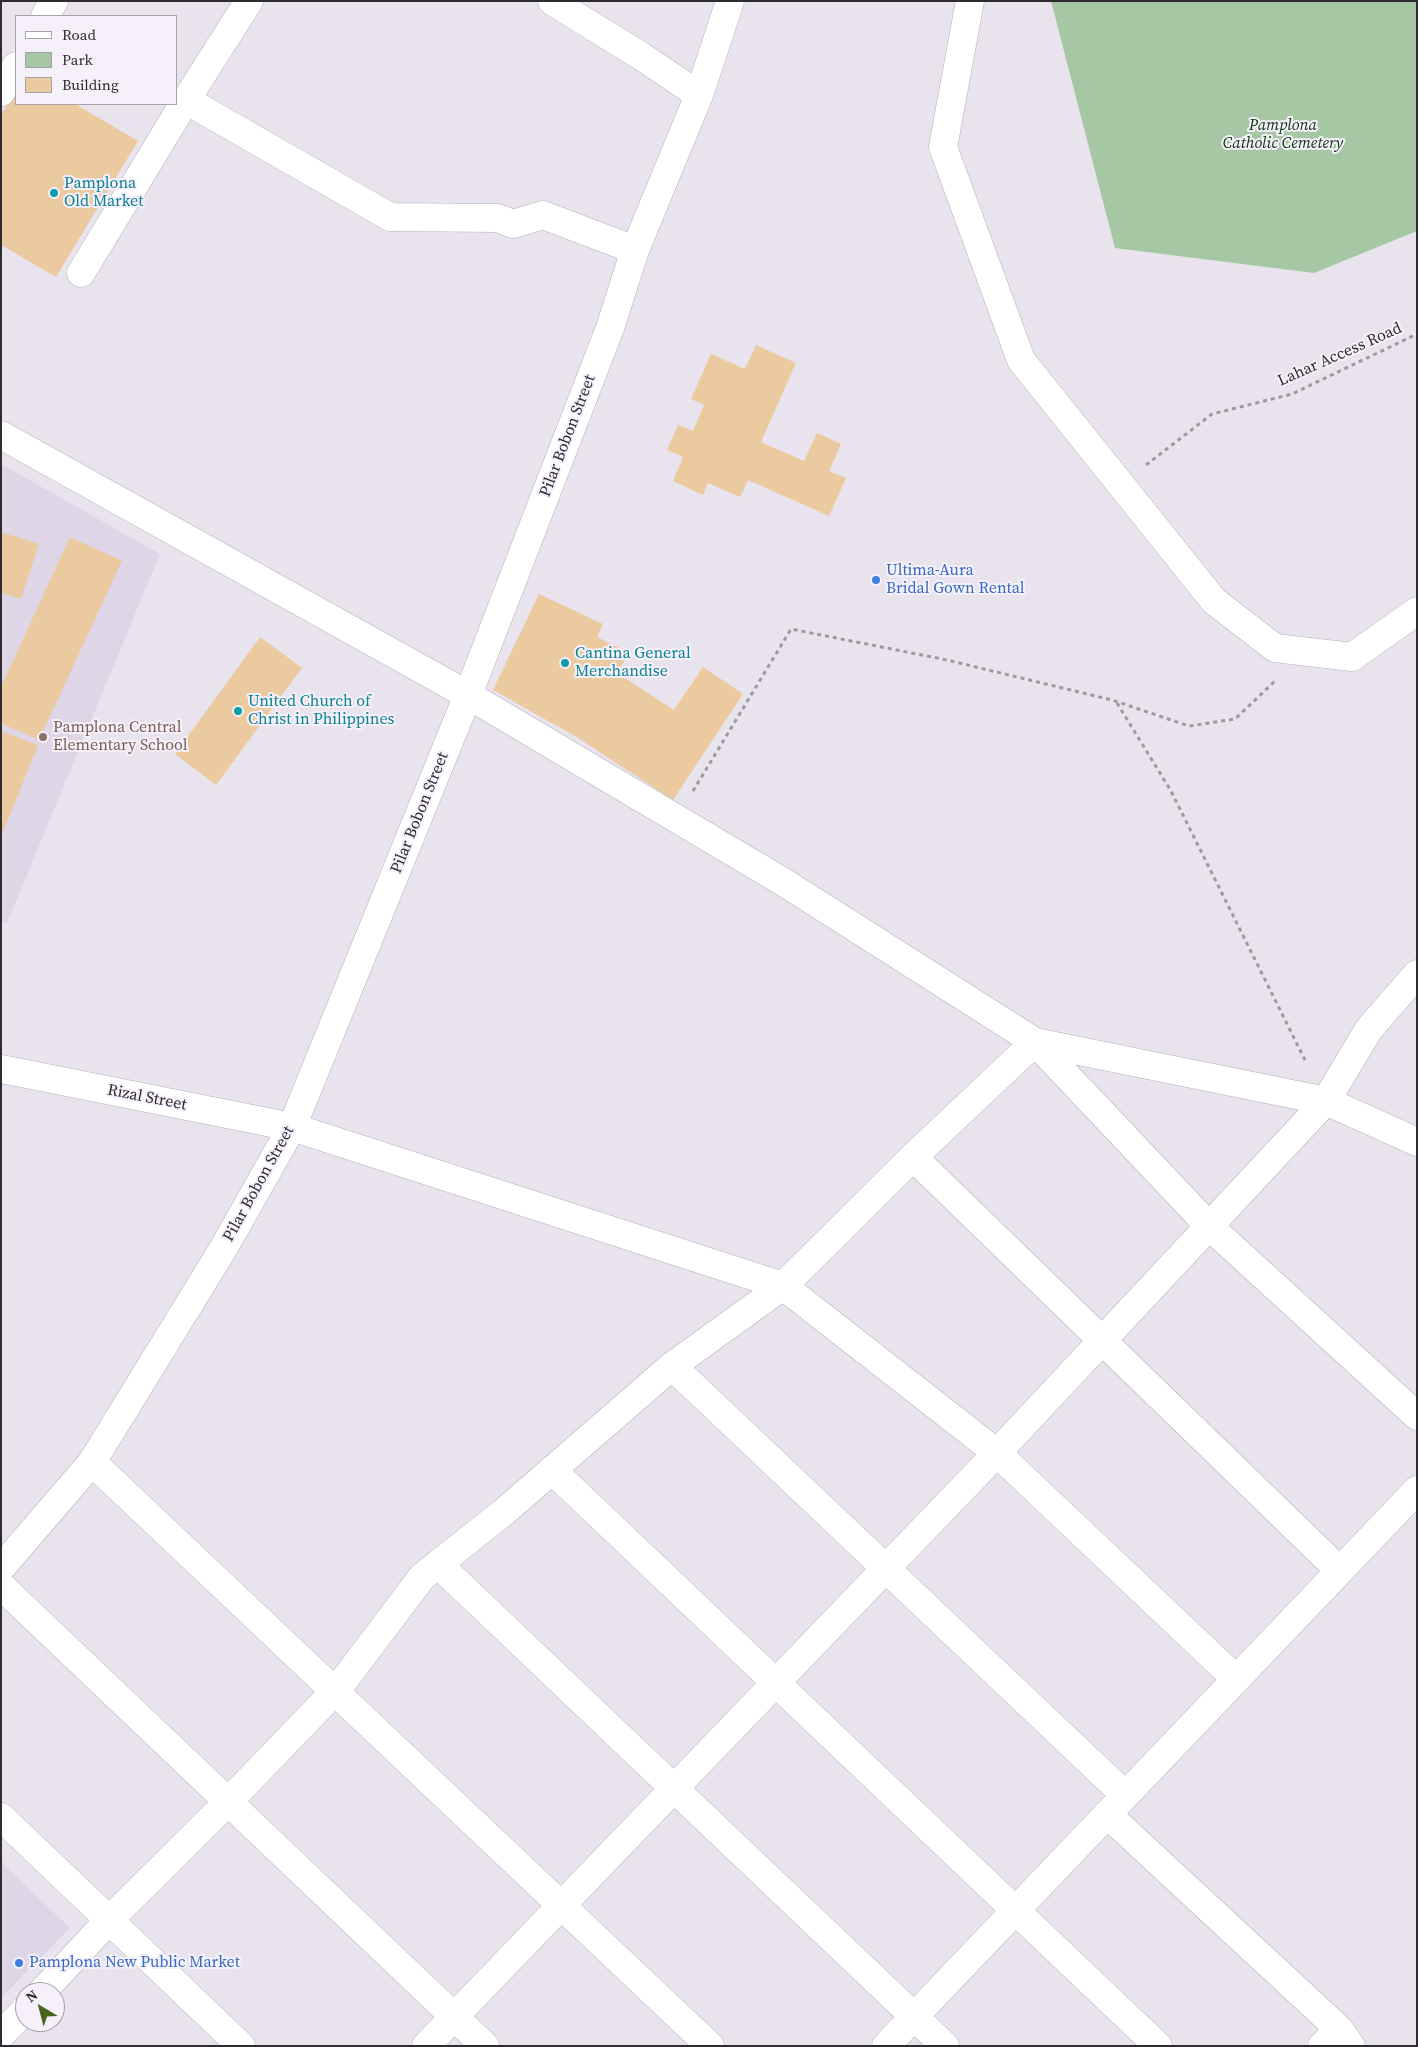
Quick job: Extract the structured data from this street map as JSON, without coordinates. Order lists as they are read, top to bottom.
{
  "streets": {
    "street": ["Pilar Bobon Street", "Rizal Street"],
    "path": ["Lahar Access Road"]
  },
  "crossings": [
    ["Pilar Bobon Street", "Rizal Street"]
  ],
  "parks": ["Pamplona Catholic Cemetery"],
  "places": [
    "Pamplona Old Market",
    "Ultima-Aura Bridal Gown Rental",
    "Cantina General Merchandise",
    "United Church of Christ in Philippines",
    "Pamplona Central Elementary School",
    "Pamplona New Public Market"
  ],
  "legend": ["Road", "Park", "Building"],
  "north": "top left"
}
